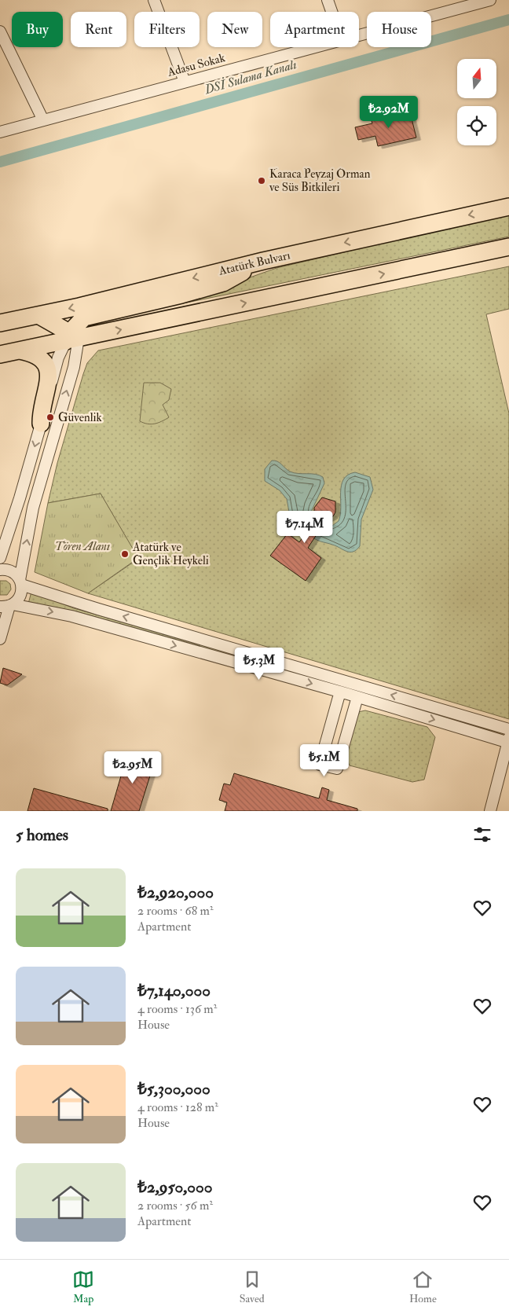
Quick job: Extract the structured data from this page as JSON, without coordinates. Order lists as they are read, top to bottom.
{
  "streets": {
    "highway": ["Atatürk Bulvarı"],
    "street": ["Adasu Sokak"]
  },
  "water": ["DSİ Sulama Kanalı"],
  "parks": ["Tören Alanı"],
  "places": ["Karaca Peyzaj Orman ve Süs Bitkileri", "Güvenlik", "Atatürk ve Gençlik Heykeli"],
  "north": "top",
  "page": {
    "chip": [
      "Buy",
      "Rent",
      "Filters",
      "New",
      "Apartment",
      "House"
    ],
    "price": [
      "₺2.92M",
      "₺7.14M",
      "₺5.3M",
      "₺5.1M",
      "₺2.95M"
    ],
    "heading": "5 homes",
    "list": [
      {
        "name": "₺2,920,000",
        "note": "2 rooms · 68 m² · Apartment"
      },
      {
        "name": "₺7,140,000",
        "note": "4 rooms · 136 m² · House"
      },
      {
        "name": "₺5,300,000",
        "note": "4 rooms · 128 m² · House"
      },
      {
        "name": "₺2,950,000",
        "note": "2 rooms · 56 m² · Apartment"
      }
    ],
    "tabs": ["Map", "Saved", "Home"]
  }
}
